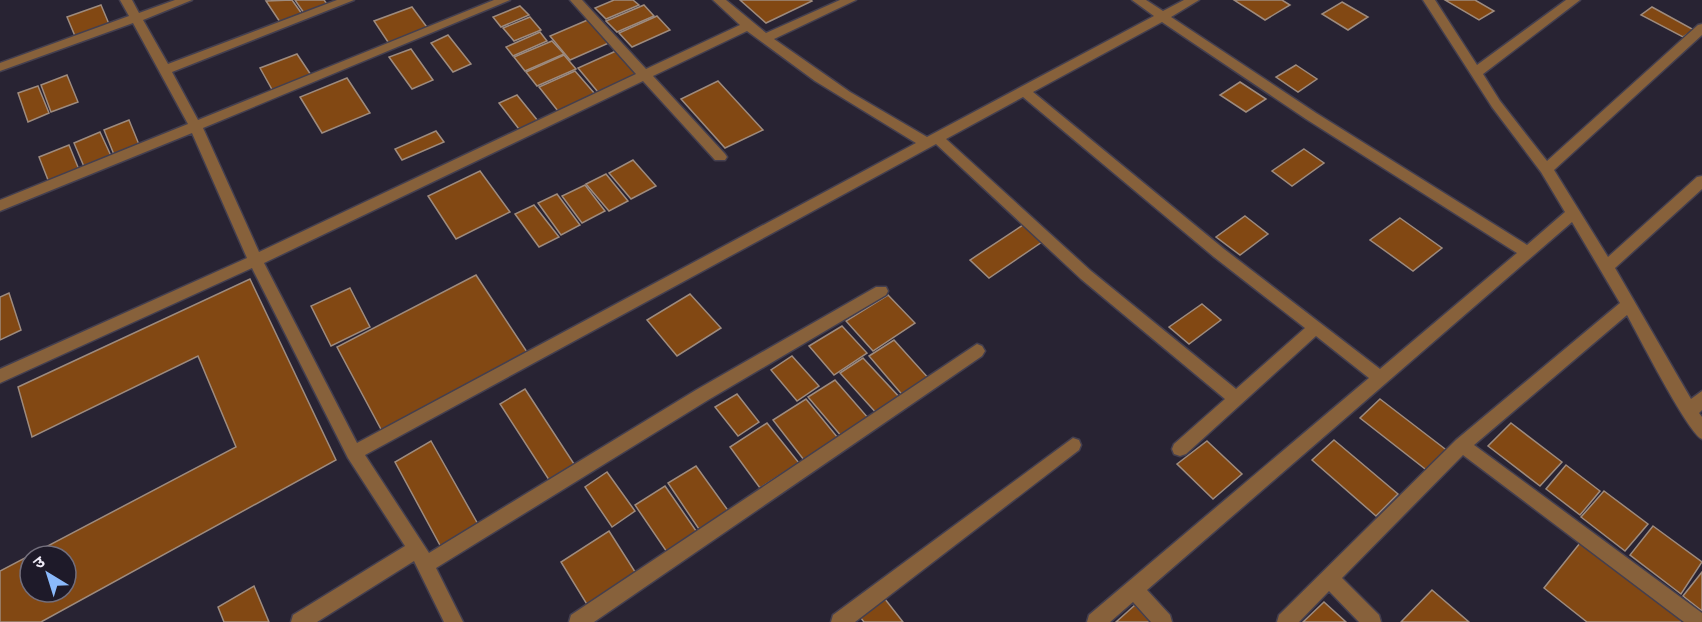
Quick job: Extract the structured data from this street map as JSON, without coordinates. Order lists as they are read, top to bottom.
{
  "north": "top left"
}
